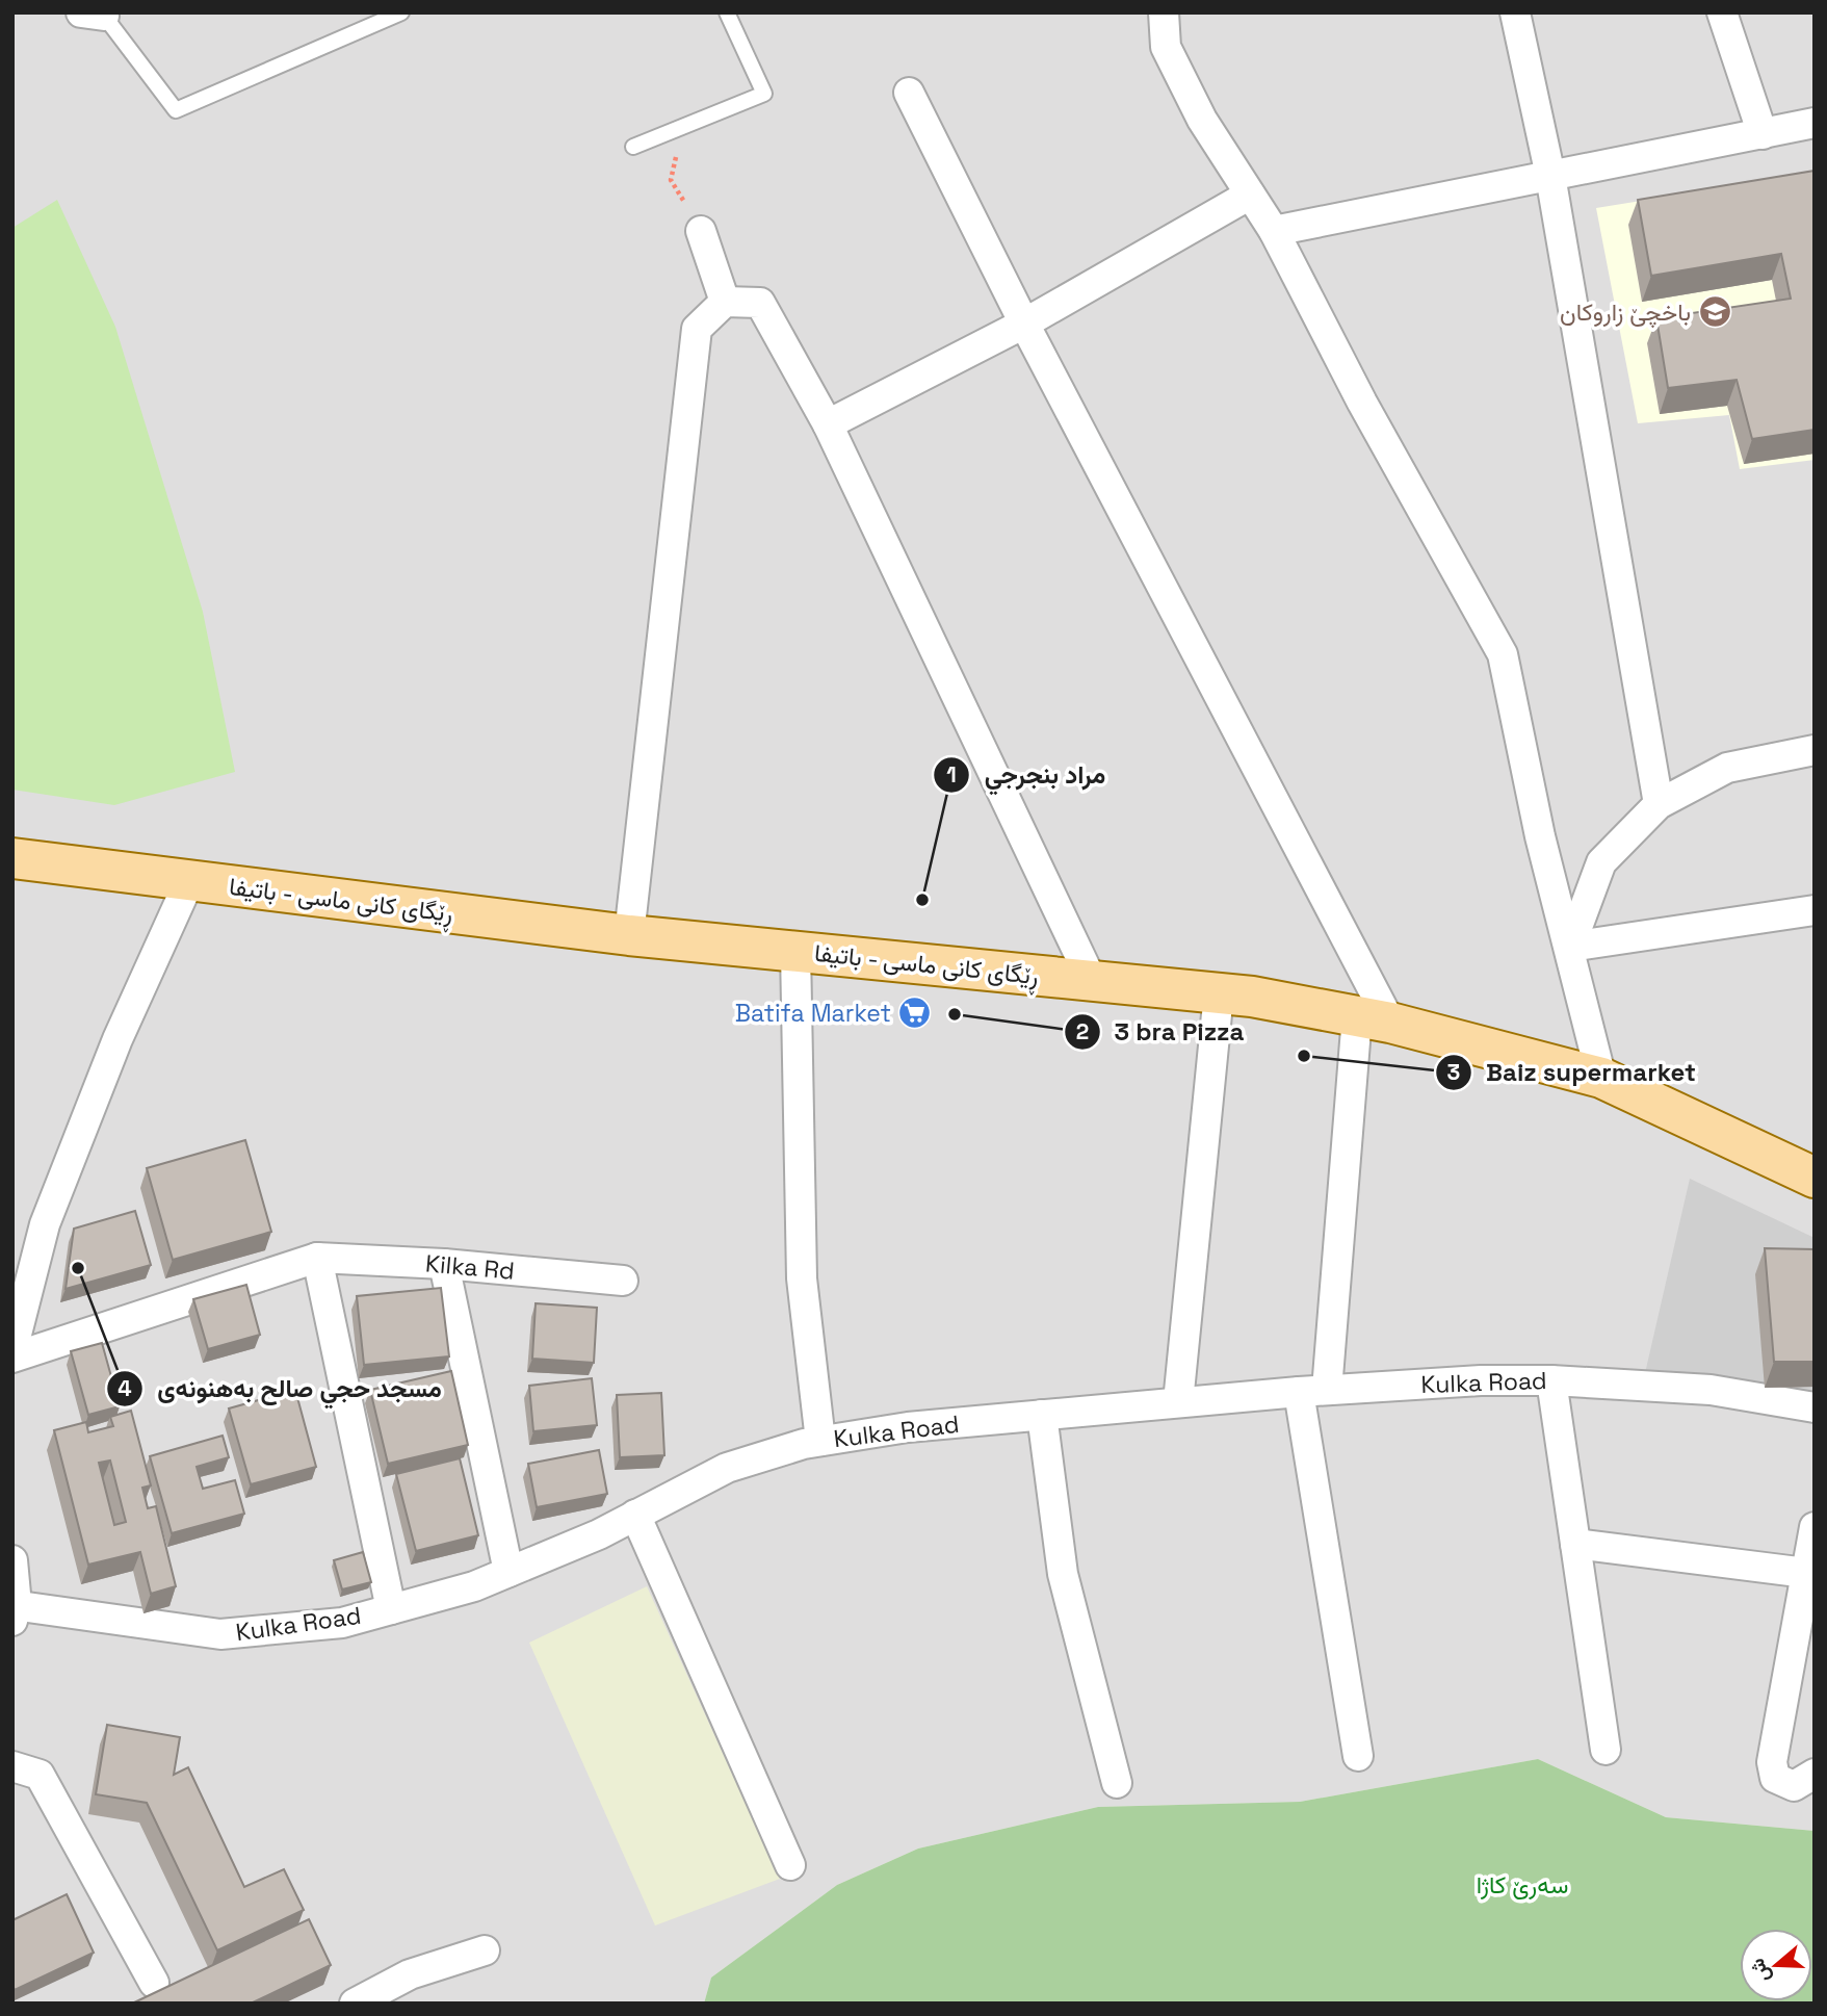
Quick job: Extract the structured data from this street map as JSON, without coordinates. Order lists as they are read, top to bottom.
{
  "streets": {
    "main road": ["ڕێگای کانی ماسی - باتيفا"],
    "street": ["Kilka Rd", "Kulka Road"]
  },
  "parks": ["سەرێ کاژا"],
  "places": {
    "school or university": ["باخچێ زاروکان"],
    "other": [
      "مراد بنجرجي",
      "3 bra Pizza",
      "Baiz supermarket",
      "مسجد حجي صالح بەھنونەی"
    ],
    "supermarket": ["Batifa Market"]
  },
  "north": "left"
}
